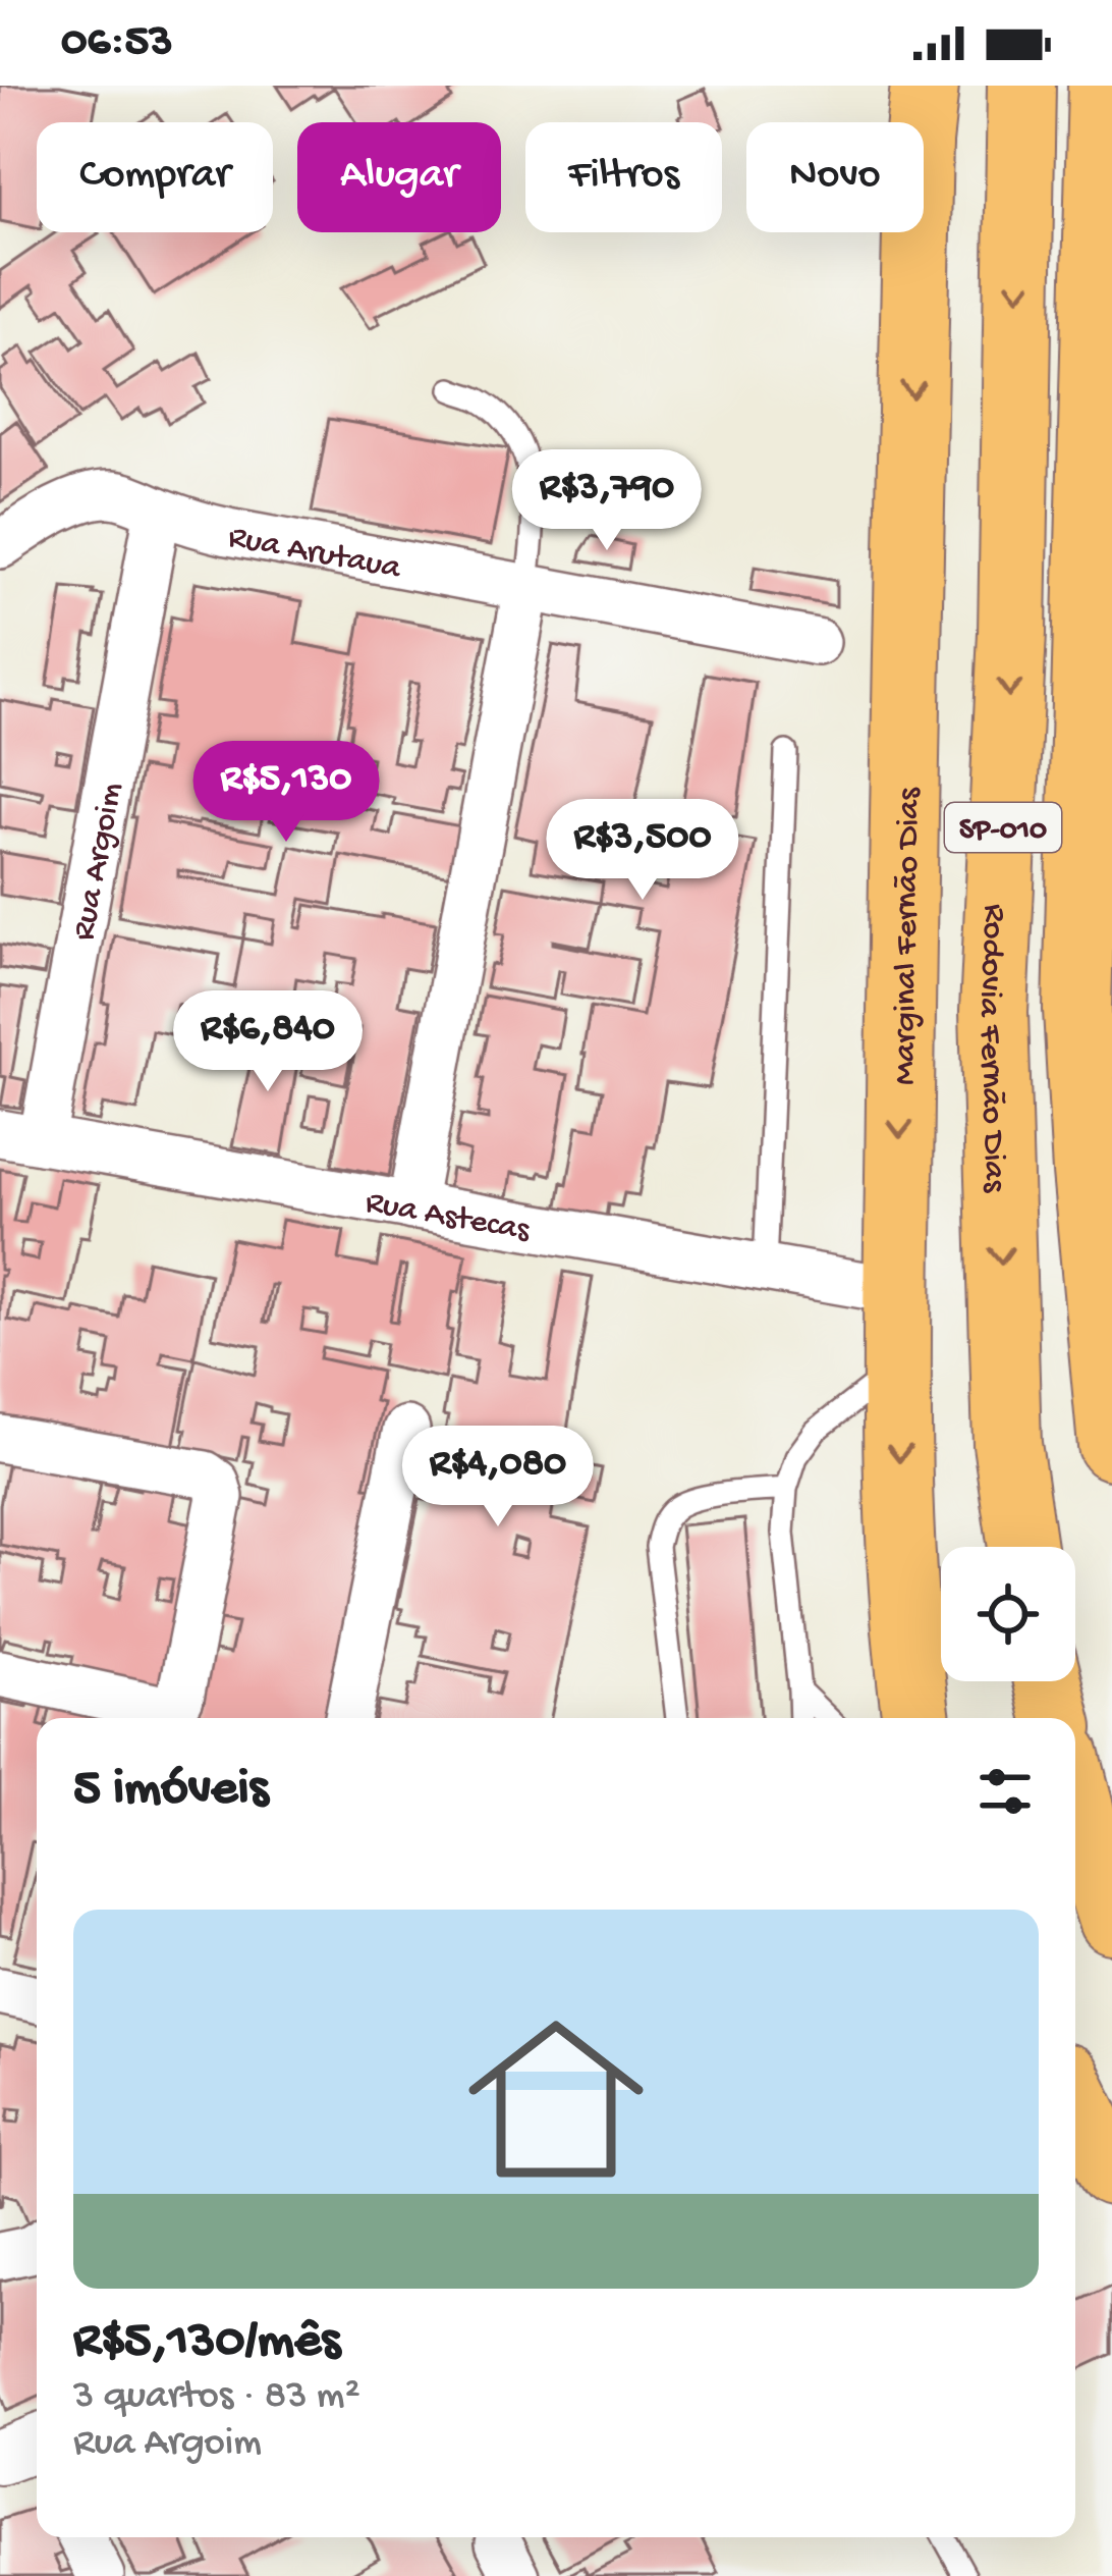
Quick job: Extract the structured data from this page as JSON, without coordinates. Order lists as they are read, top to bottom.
{
  "streets": {
    "highway": ["SP-010", "Marginal Fernão Dias", "Rodovia Fernão Dias"],
    "street": ["Rua Arutaua", "Rua Argoim", "Rua Astecas"]
  },
  "crossings": [
    ["Rua Arutaua", "Rua Argoim"],
    ["Rua Argoim", "Rua Astecas"],
    ["Marginal Fernão Dias", "Rua Astecas"]
  ],
  "page": {
    "status": "06:53",
    "chip": [
      "Comprar",
      "Alugar",
      "Filtros",
      "Novo"
    ],
    "price": [
      "R$3,790",
      "R$5,130",
      "R$3,500",
      "R$6,840",
      "R$4,080"
    ],
    "heading": "5 imóveis",
    "list": [
      {
        "name": "R$5,130/mês",
        "note": "3 quartos · 83 m² · Rua Argoim"
      }
    ]
  }
}
